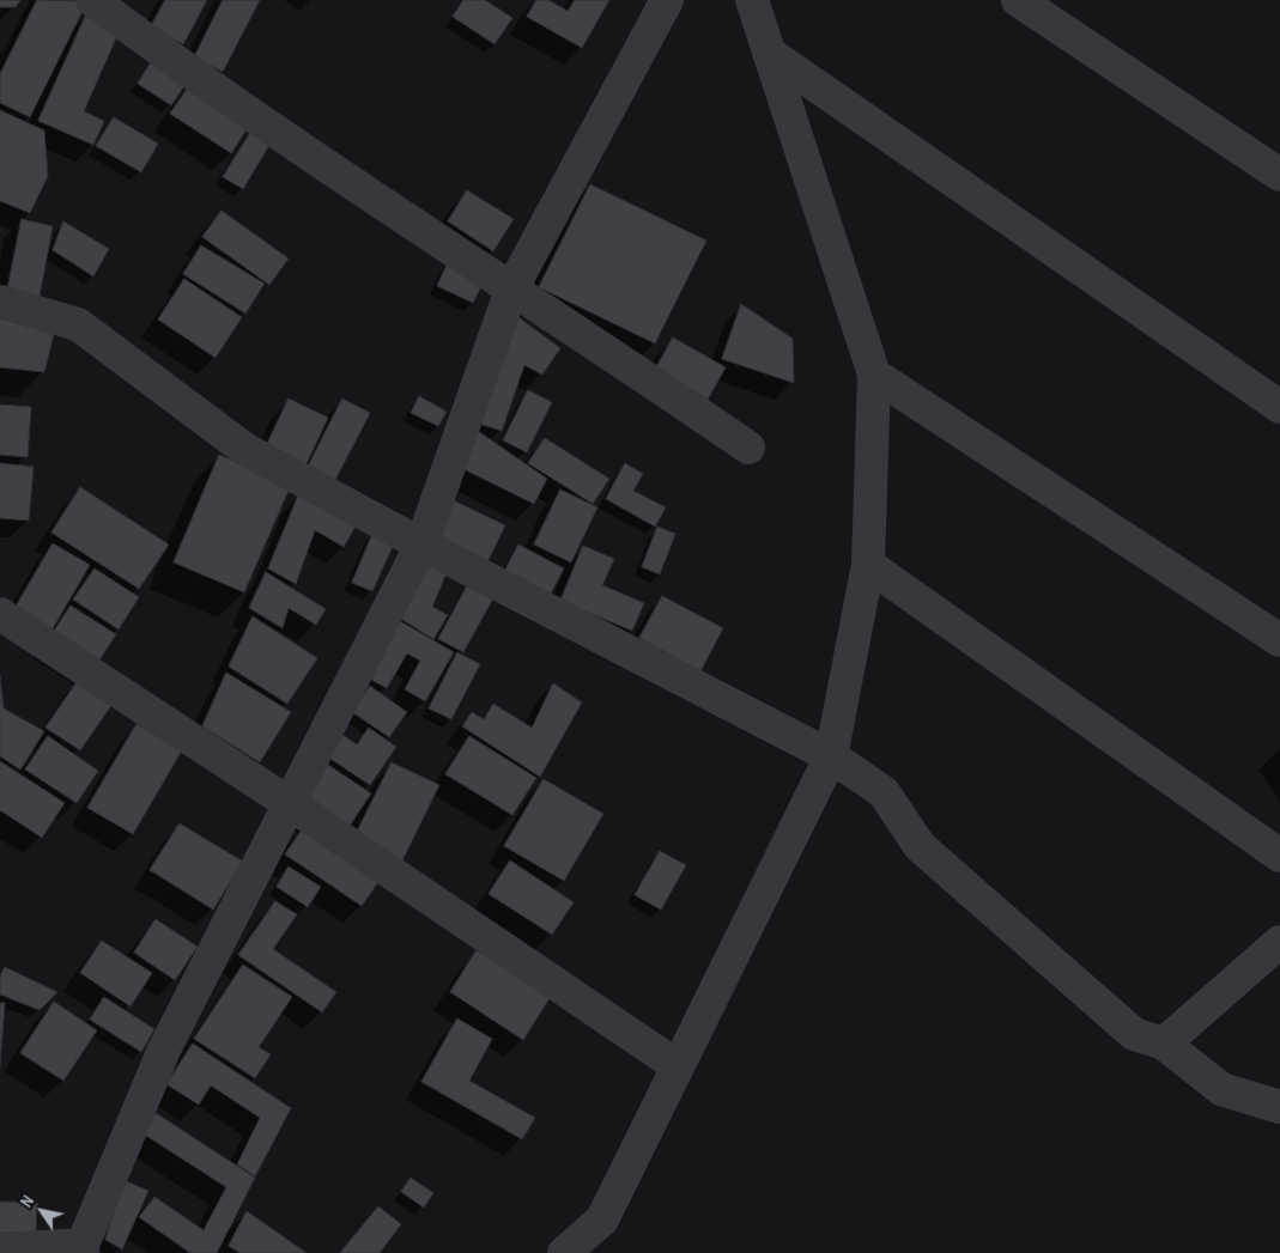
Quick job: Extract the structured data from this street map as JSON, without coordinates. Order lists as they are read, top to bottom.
{
  "north": "top left"
}
